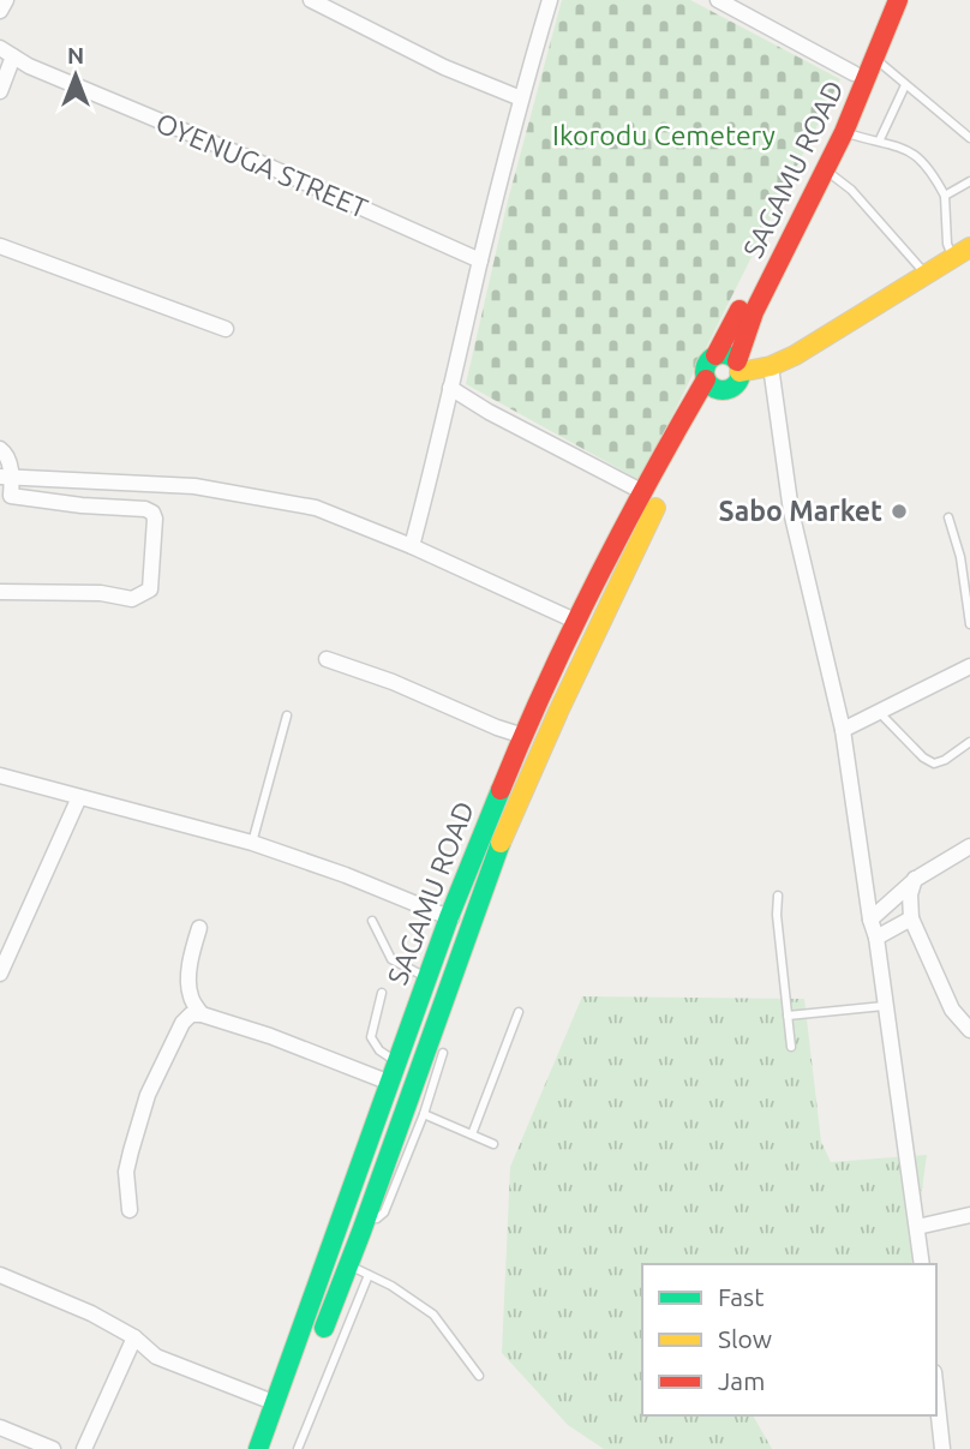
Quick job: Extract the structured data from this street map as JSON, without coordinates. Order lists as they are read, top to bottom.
{
  "streets": {
    "main road": ["SAGAMU ROAD"],
    "street": ["OYENUGA STREET"]
  },
  "parks": ["Ikorodu Cemetery"],
  "places": ["Sabo Market"],
  "legend": ["Fast", "Slow", "Jam"],
  "north": "top"
}
